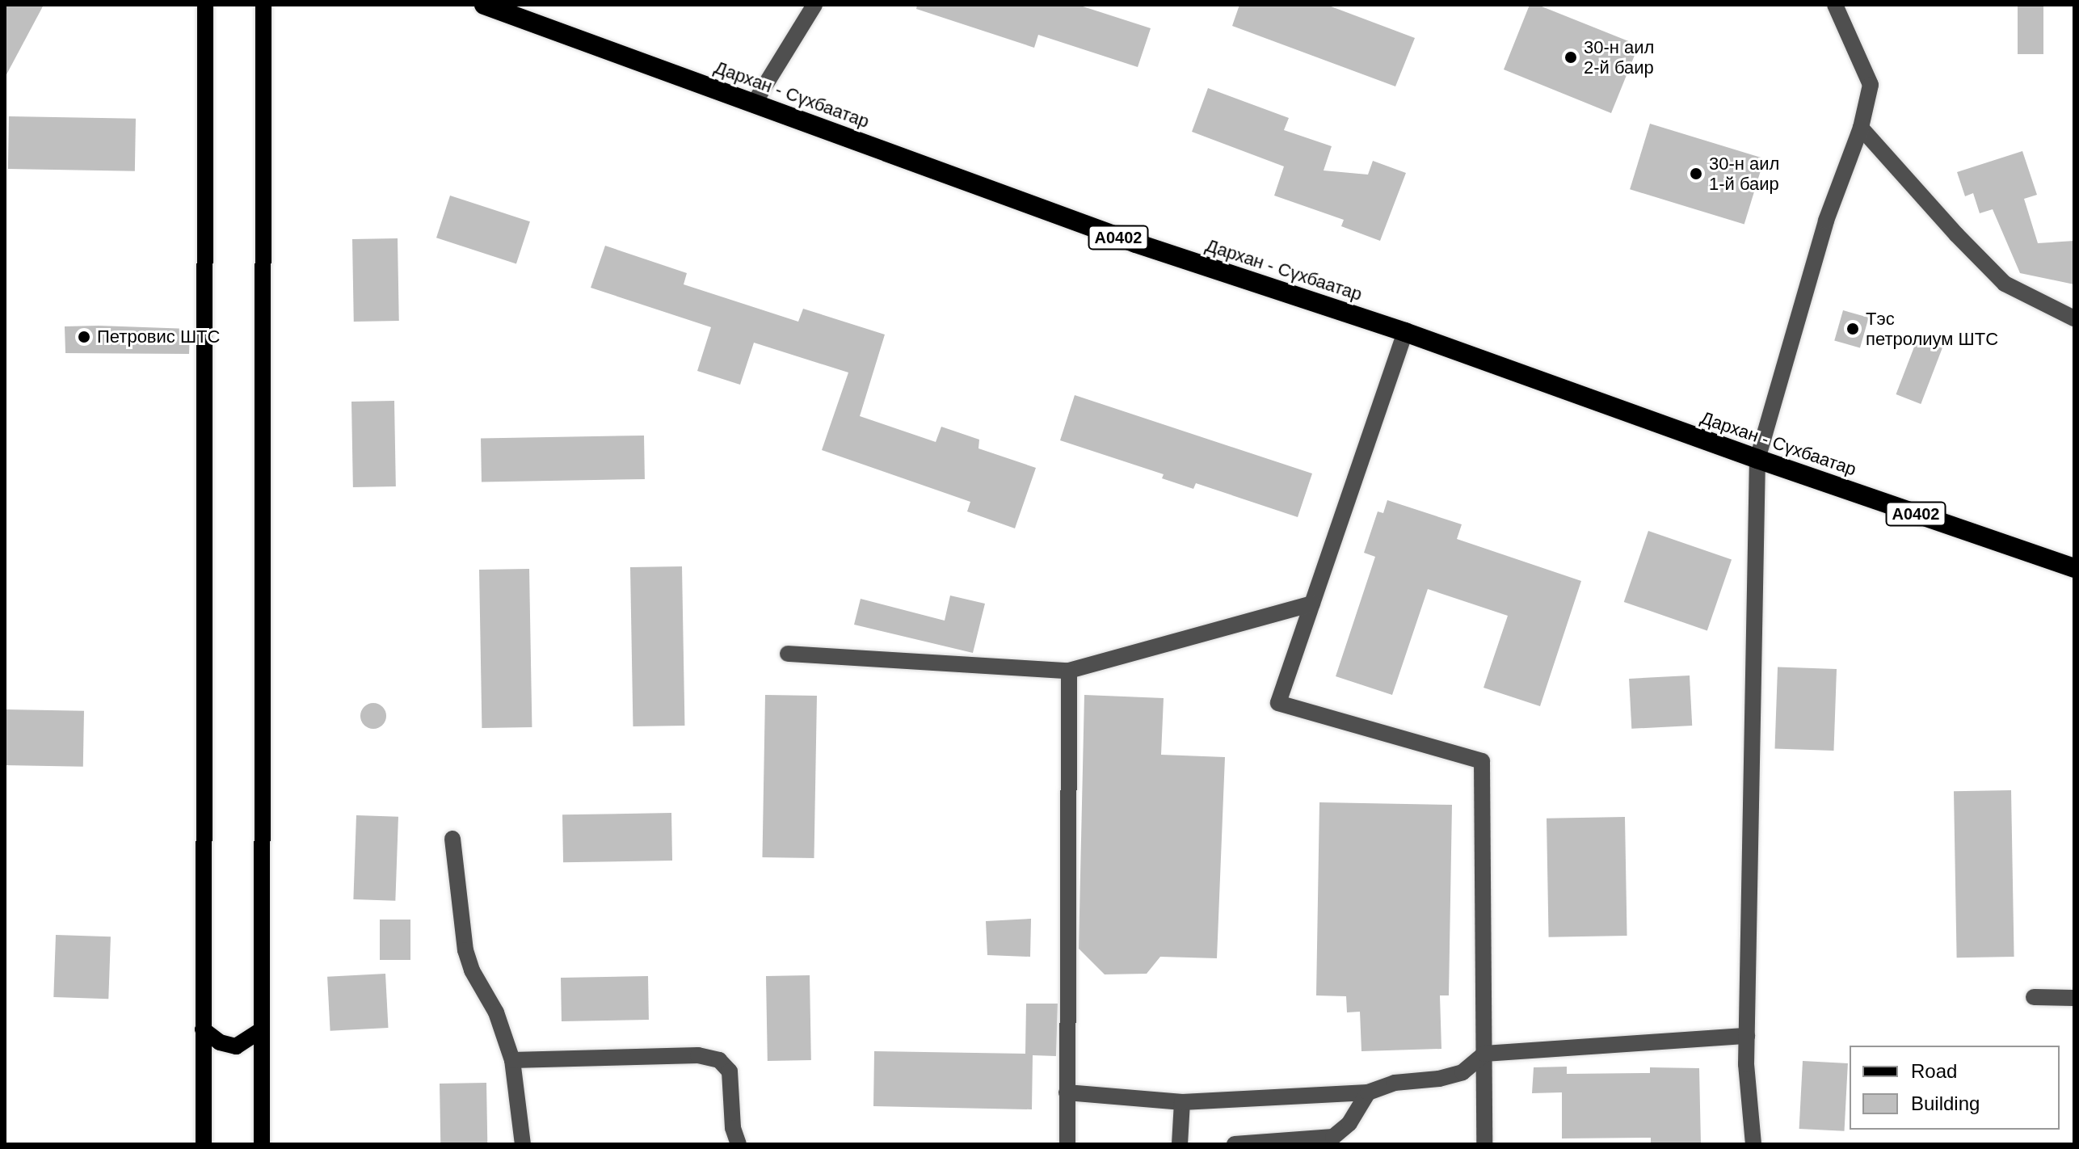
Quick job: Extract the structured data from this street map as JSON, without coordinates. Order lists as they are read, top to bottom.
{
  "streets": {
    "highway": ["Дархан - Сүхбаатар", "A0402"]
  },
  "places": [
    "30-н аил 2-й баир",
    "30-н аил 1-й баир",
    "Тэс петролиум ШТС",
    "Петровис ШТС"
  ],
  "legend": ["Road", "Building"]
}
